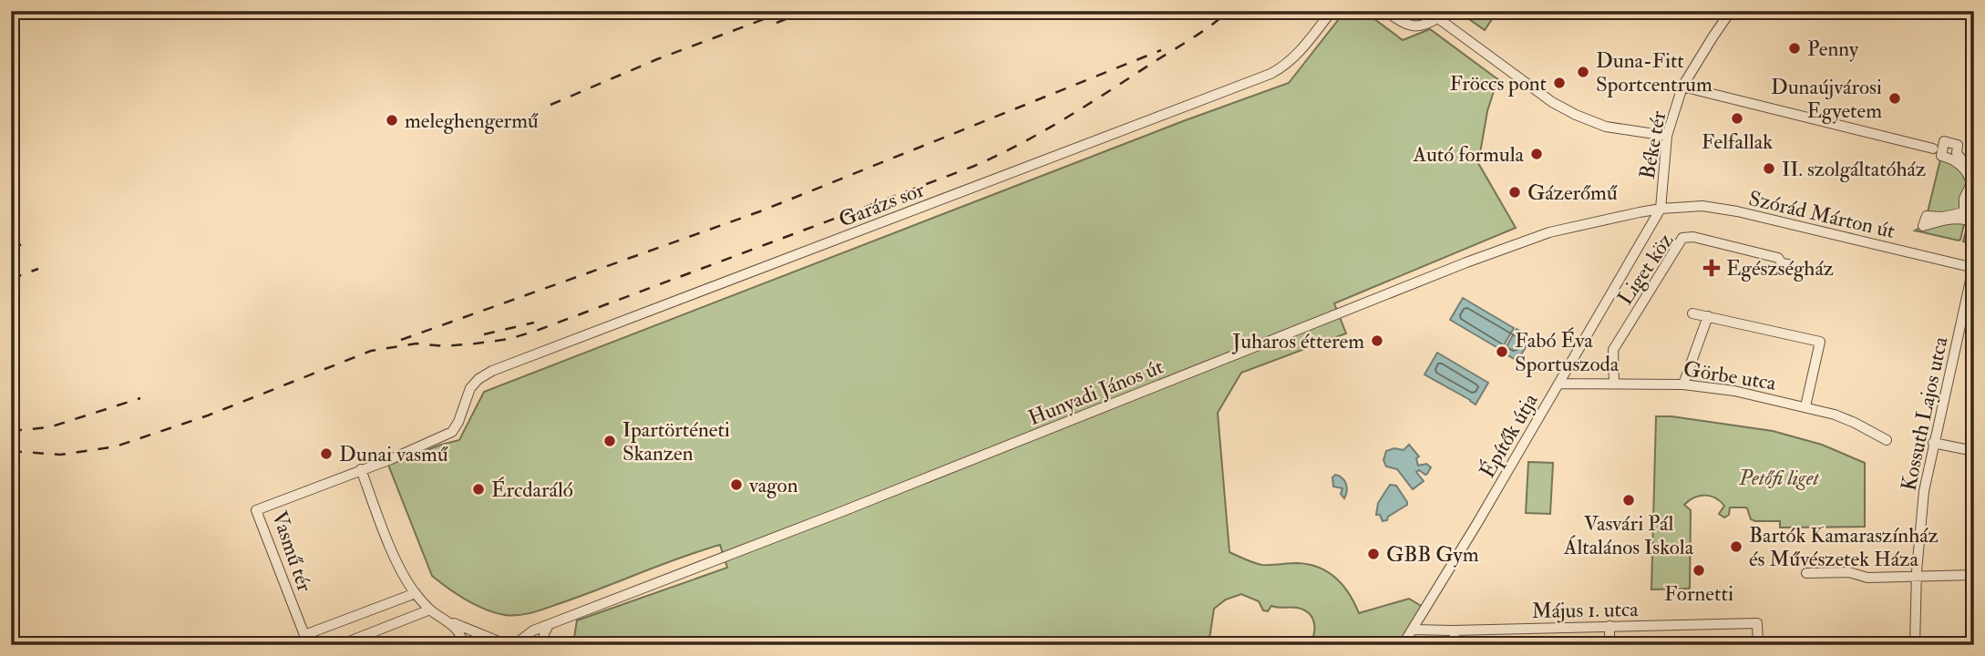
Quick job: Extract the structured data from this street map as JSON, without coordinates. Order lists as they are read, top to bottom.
{
  "streets": {
    "street": [
      "Béke tér",
      "Garázs sor",
      "Szórád Márton út",
      "Liget köz",
      "Görbe utca",
      "Hunyadi János út",
      "Kossuth Lajos utca",
      "Építők útja",
      "Vasmű tér",
      "Május 1. utca"
    ]
  },
  "crossings": [
    ["Béke tér", "Szórád Márton út"],
    ["Béke tér", "Hunyadi János út"],
    ["Béke tér", "Építők útja"],
    ["Garázs sor", "Vasmű tér"],
    ["Szórád Márton út", "Hunyadi János út"],
    ["Szórád Márton út", "Kossuth Lajos utca"],
    ["Szórád Márton út", "Építők útja"],
    ["Liget köz", "Görbe utca"],
    ["Görbe utca", "Építők útja"],
    ["Hunyadi János út", "Építők útja"],
    ["Építők útja", "Május 1. utca"]
  ],
  "parks": ["Petőfi liget"],
  "places": {
    "other": [
      "Penny",
      "Duna-Fitt Sportcentrum",
      "Fröccs pont",
      "Dunaújvárosi Egyetem",
      "Felfallak",
      "meleghengermű",
      "Autó formula",
      "II. szolgáltatóház",
      "Gázerőmű",
      "Juharos étterem",
      "Fabó Éva Sportuszoda",
      "Ipartörténeti Skanzen",
      "Dunai vasmű",
      "vagon",
      "Ércdaráló",
      "Vasvári Pál Általános Iskola",
      "Bartók Kamaraszínház és Művészetek Háza",
      "GBB Gym",
      "Fornetti"
    ],
    "health": ["Egészségház"]
  }
}
